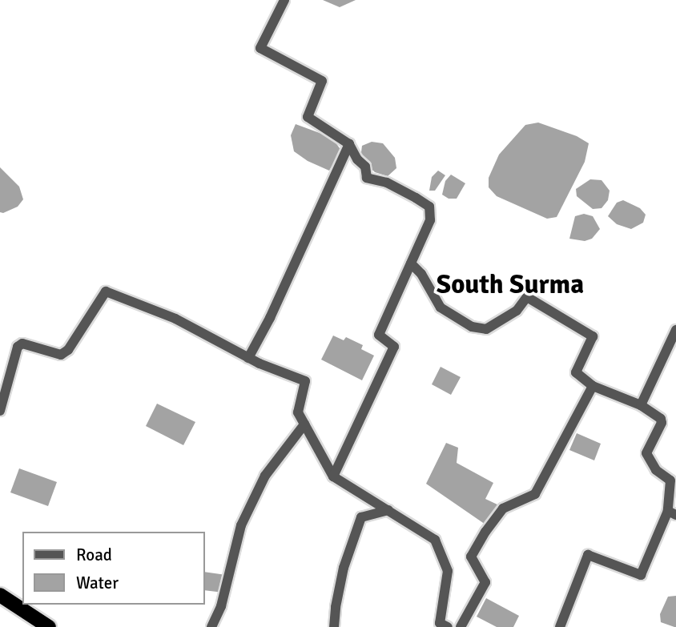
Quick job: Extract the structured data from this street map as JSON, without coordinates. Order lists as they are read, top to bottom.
{
  "districts": ["South Surma"],
  "legend": ["Road", "Water"]
}
